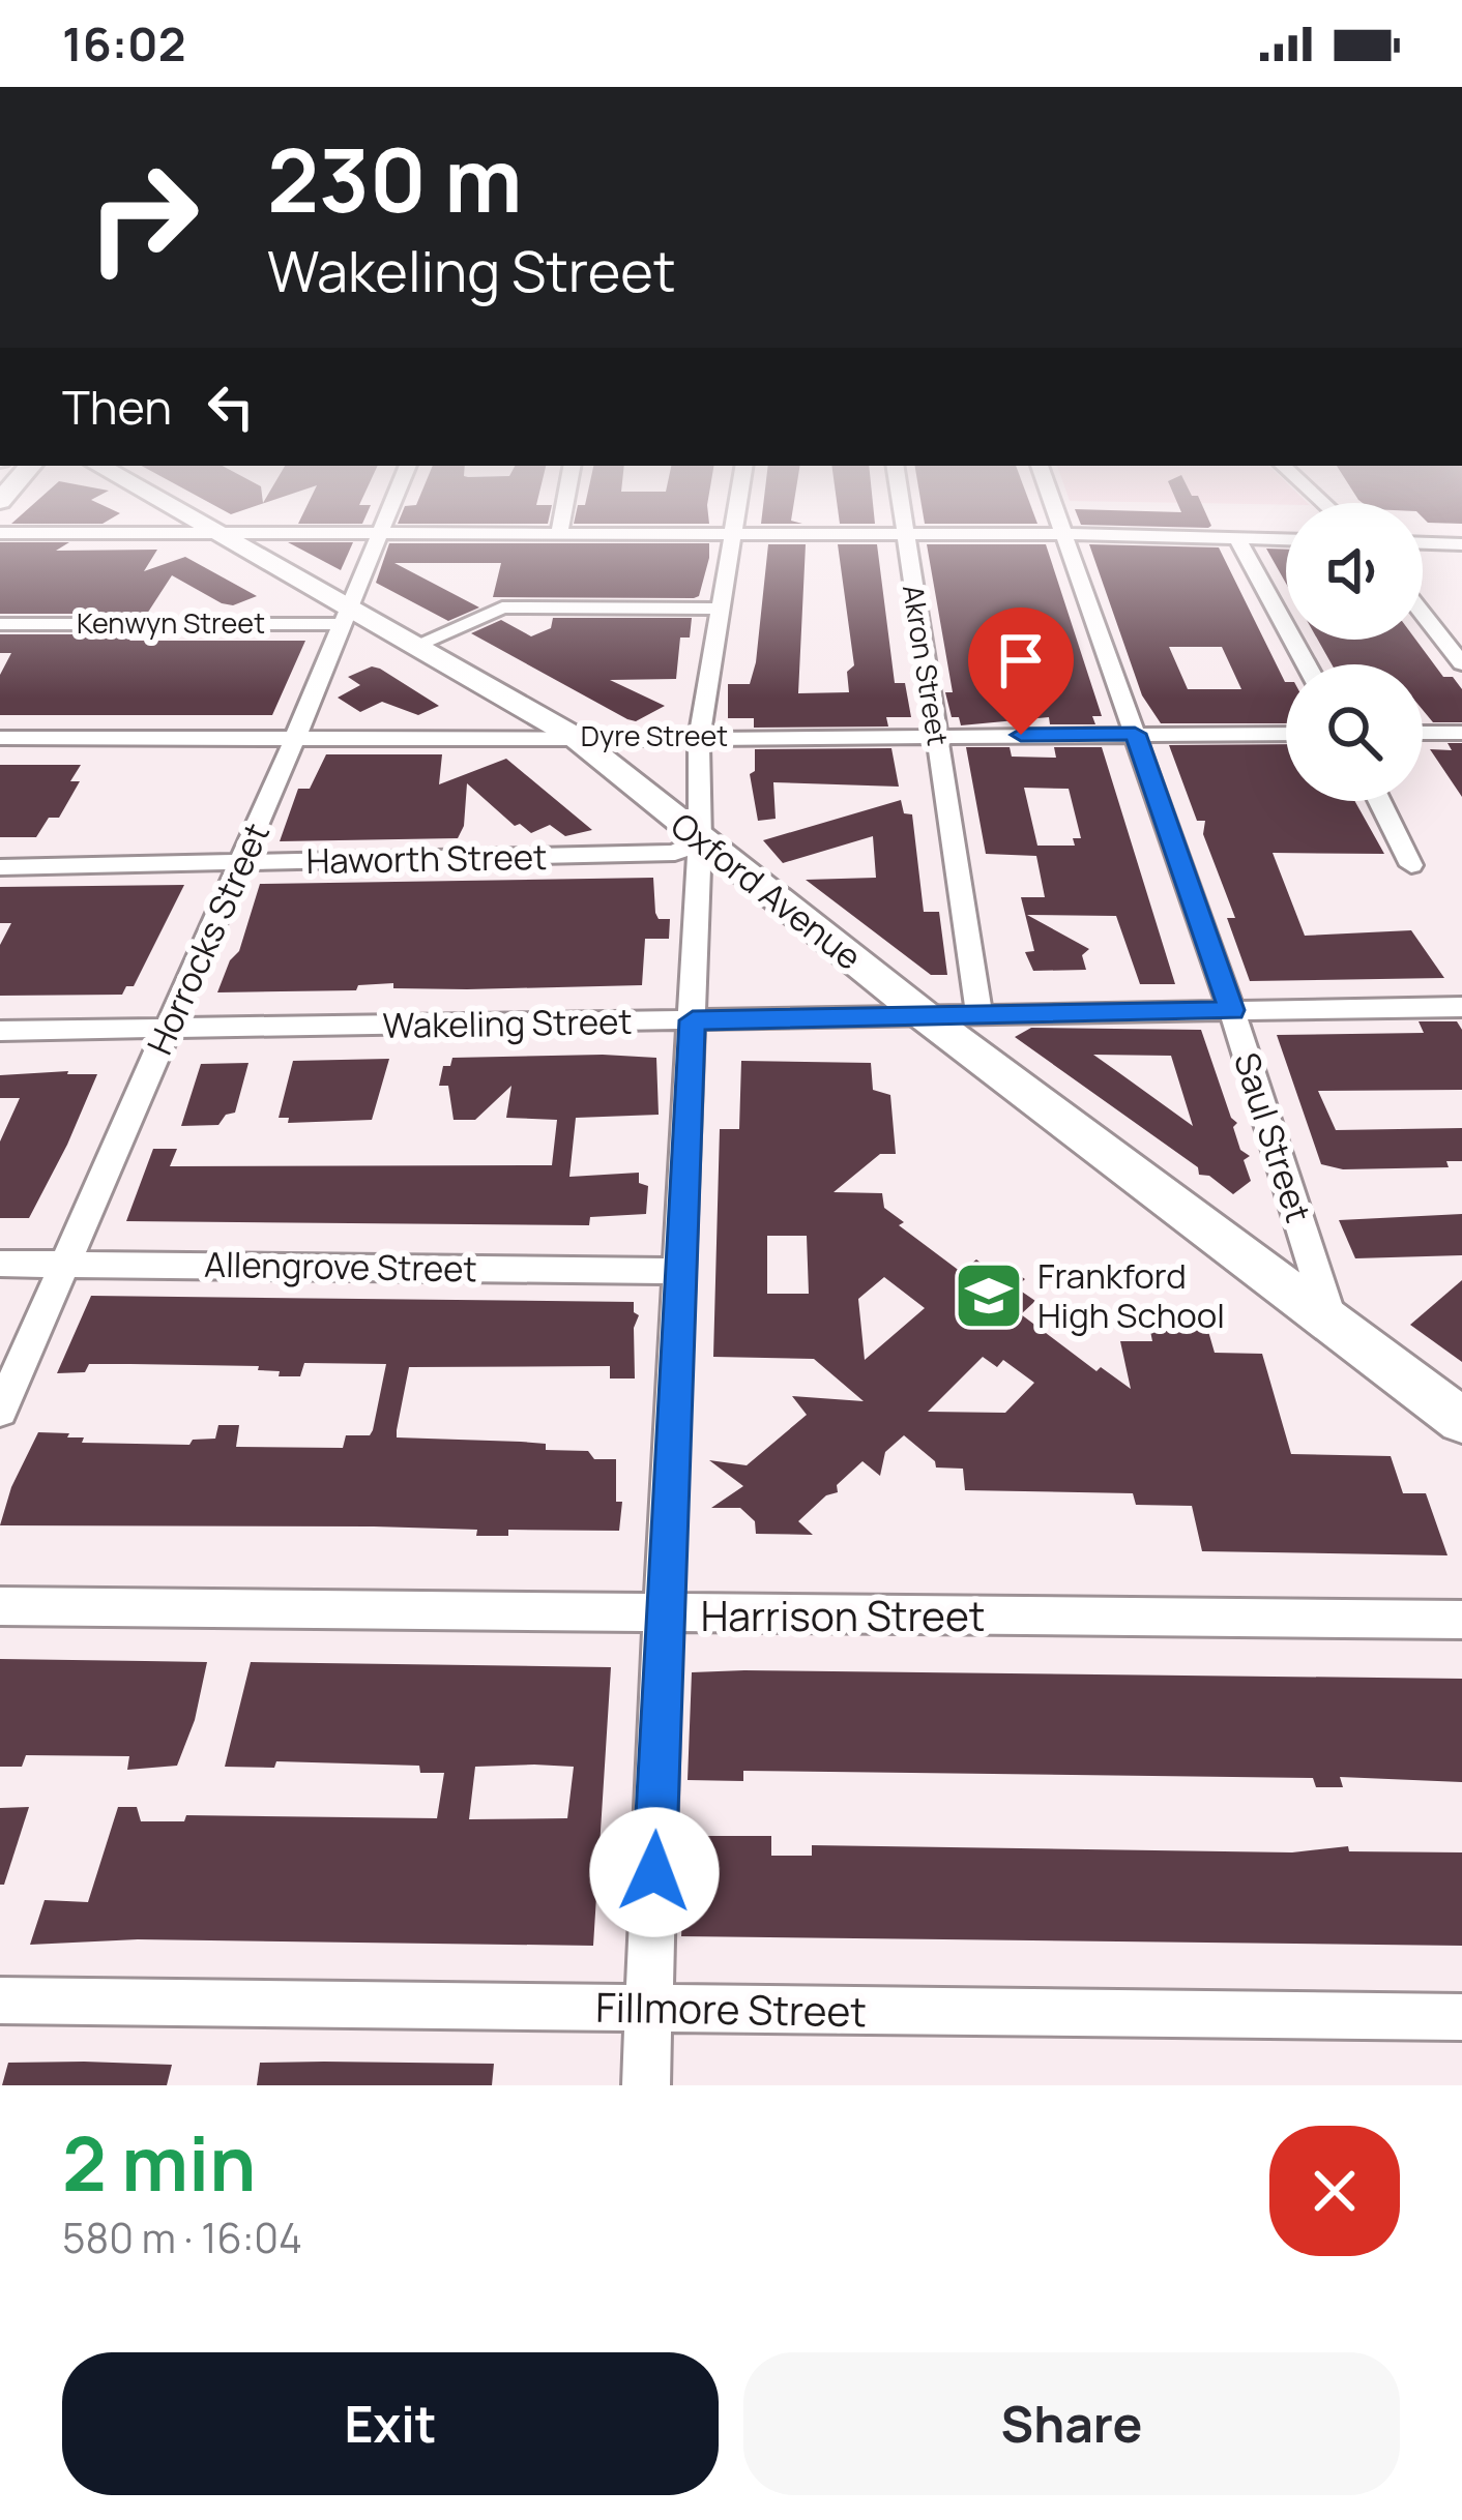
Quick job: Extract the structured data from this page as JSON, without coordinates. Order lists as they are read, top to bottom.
{
  "streets": {
    "street": [
      "Kenwyn Street",
      "Akron Street",
      "Dyre Street",
      "Haworth Street",
      "Oxford Avenue",
      "Horrocks Street",
      "Wakeling Street",
      "Saul Street",
      "Allengrove Street",
      "Harrison Street",
      "Fillmore Street"
    ]
  },
  "crossings": [
    ["Kenwyn Street", "Oxford Avenue"],
    ["Kenwyn Street", "Horrocks Street"],
    ["Akron Street", "Dyre Street"],
    ["Akron Street", "Wakeling Street"],
    ["Dyre Street", "Oxford Avenue"],
    ["Dyre Street", "Horrocks Street"],
    ["Dyre Street", "Saul Street"],
    ["Haworth Street", "Oxford Avenue"],
    ["Haworth Street", "Horrocks Street"],
    ["Oxford Avenue", "Horrocks Street"],
    ["Oxford Avenue", "Wakeling Street"],
    ["Oxford Avenue", "Saul Street"],
    ["Horrocks Street", "Wakeling Street"],
    ["Horrocks Street", "Allengrove Street"],
    ["Wakeling Street", "Saul Street"]
  ],
  "places": {
    "school or university": ["Frankford High School"]
  },
  "page": {
    "status": "16:02",
    "turn": ["230 m", "Wakeling Street"],
    "then": "Then",
    "heading": ["2 min", "580 m · 16:04"],
    "buttons": ["Exit", "Share"]
  }
}
